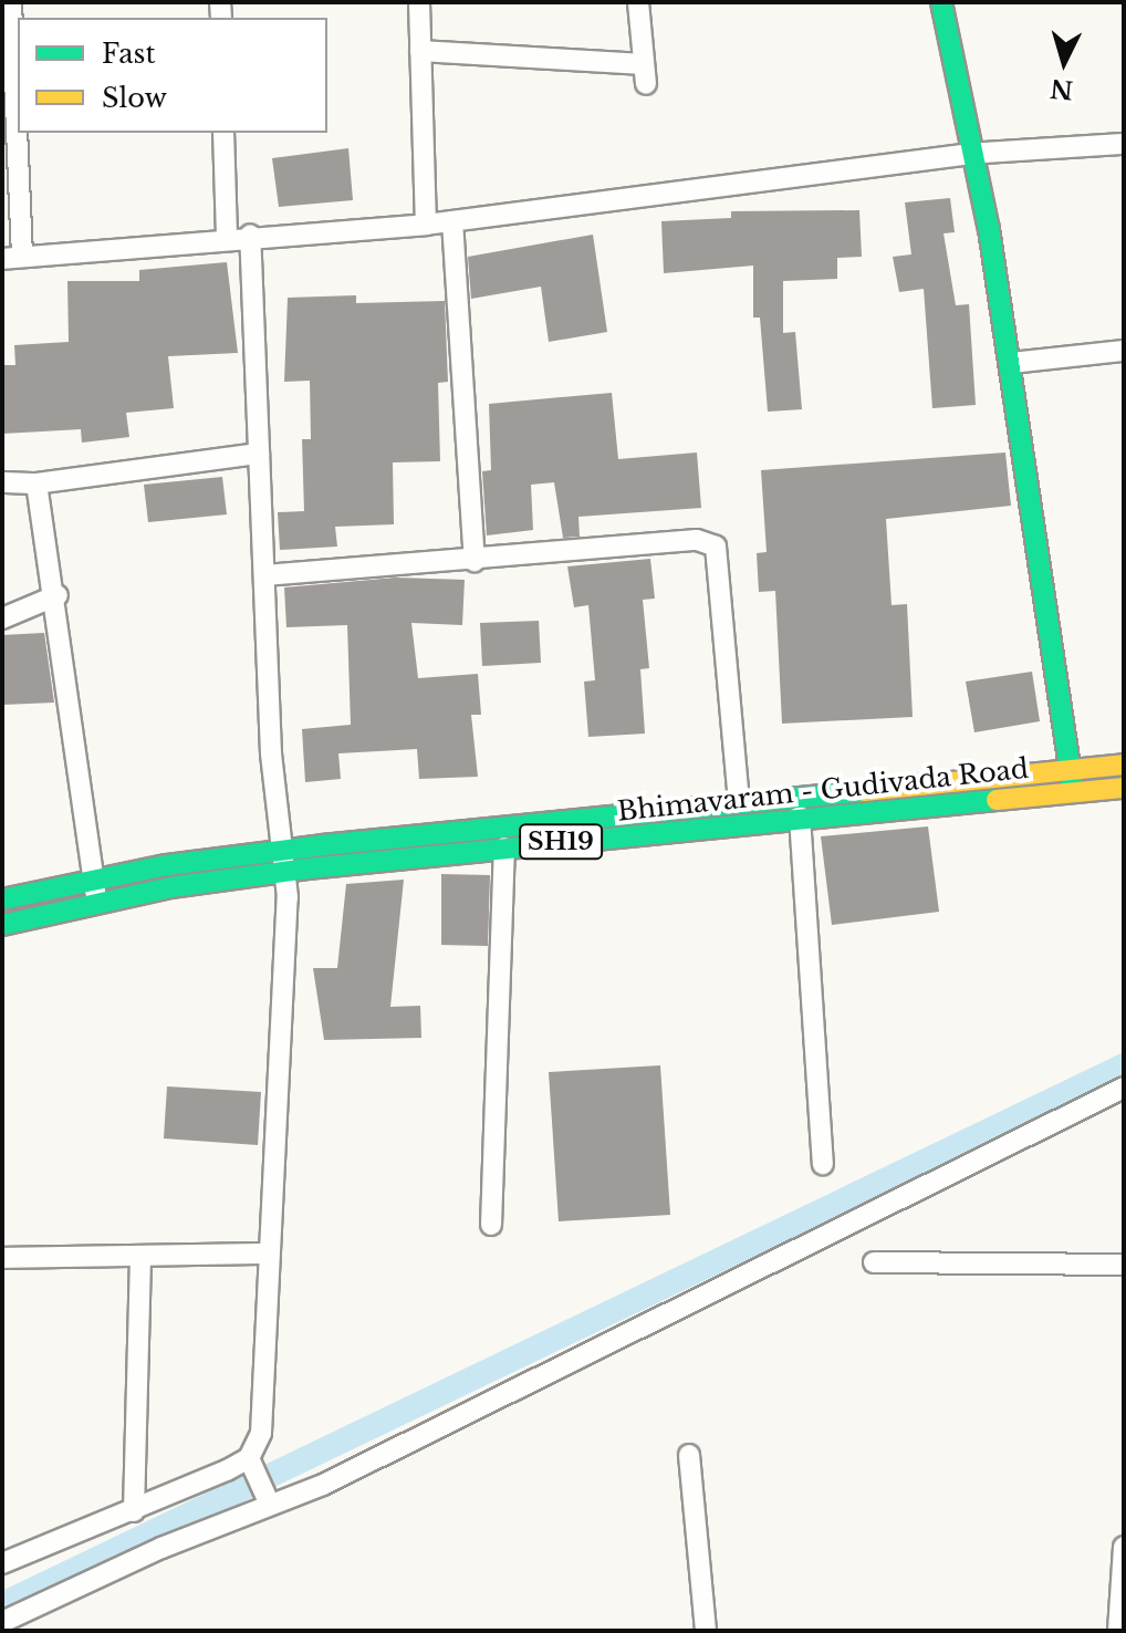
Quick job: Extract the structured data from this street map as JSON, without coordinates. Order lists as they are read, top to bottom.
{
  "streets": {
    "main road": ["Bhimavaram - Gudivada Road", "SH19"]
  },
  "legend": ["Fast", "Slow"],
  "north": "bottom"
}
